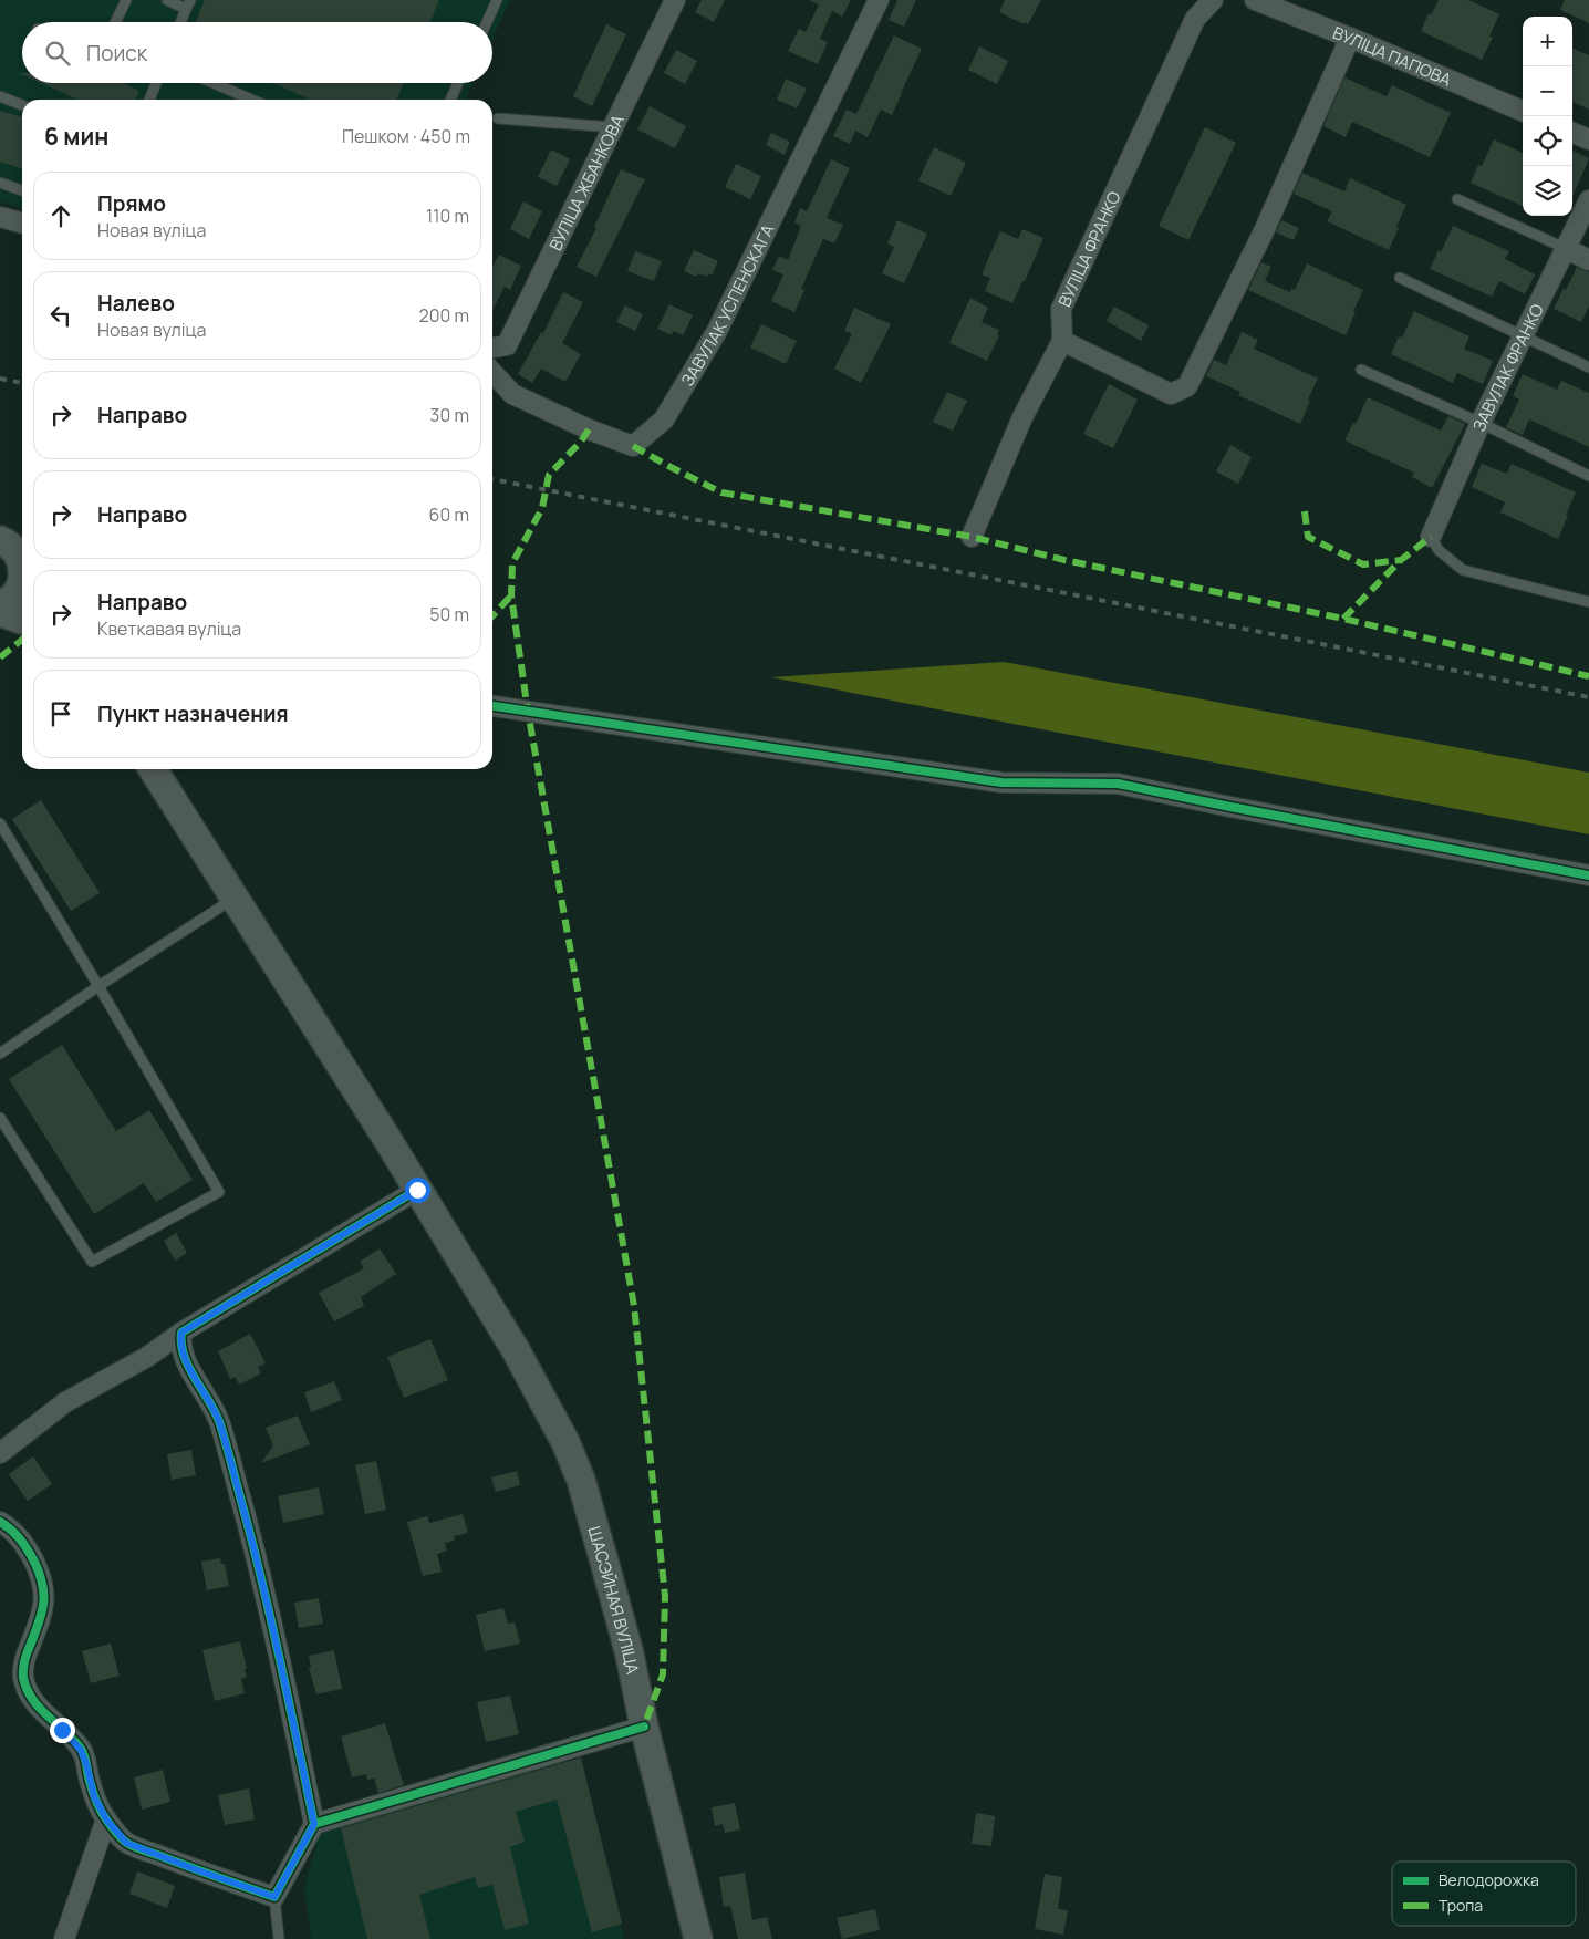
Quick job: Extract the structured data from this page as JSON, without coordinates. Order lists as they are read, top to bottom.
{
  "streets": {
    "main road": ["ШАСЭЙНАЯ ВУЛІЦА"],
    "street": [
      "ВУЛІЦА ПАПОВА",
      "ВУЛІЦА ЖБАНКОВА",
      "ВУЛІЦА ФРАНКО",
      "ЗАВУЛАК УСПЕНСКАГА",
      "ЗАВУЛАК ФРАНКО"
    ]
  },
  "legend": ["Велодорожка", "Тропа"],
  "page": {
    "map_buttons": ["+", "−"],
    "search": "Поиск",
    "heading": ["6 мин", "Пешком · 450 m"],
    "list": [
      ["Прямо", "Новая вуліца", "110 m"],
      ["Налево", "Новая вуліца", "200 m"],
      ["Направо", "30 m"],
      ["Направо", "60 m"],
      ["Направо", "Кветкавая вуліца", "50 m"],
      "Пункт назначения"
    ]
  }
}
